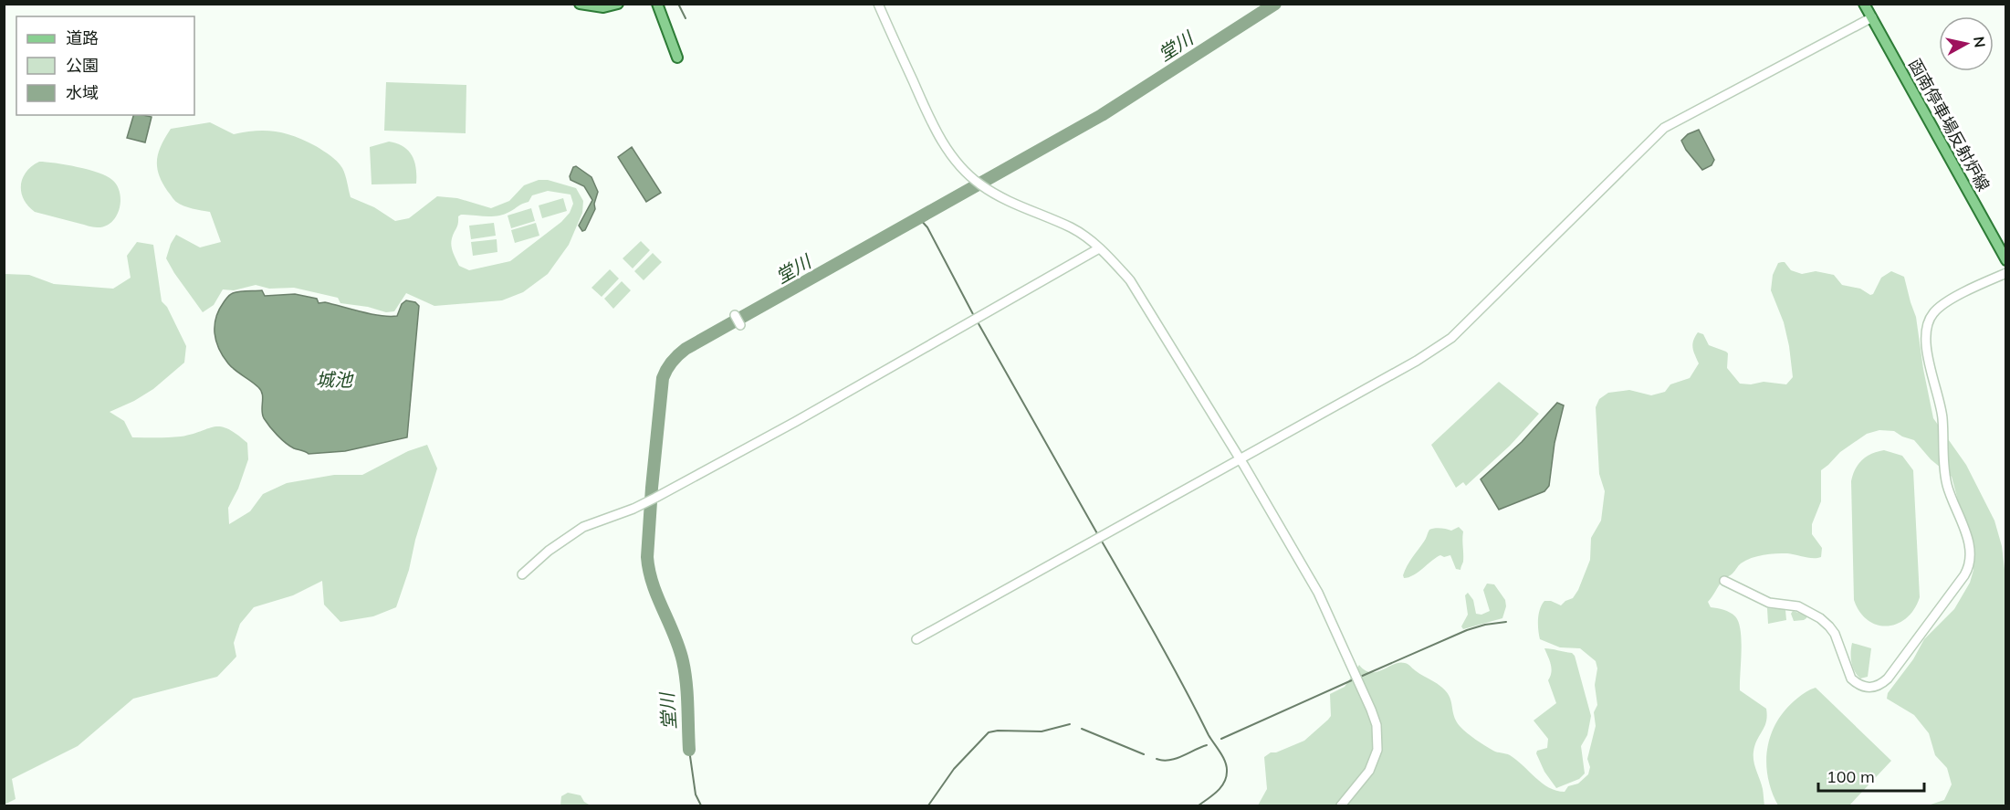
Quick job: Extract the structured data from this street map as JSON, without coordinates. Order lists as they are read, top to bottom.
{
  "streets": {
    "main road": ["函南停車場反射炉線"]
  },
  "water": ["堂川", "城池"],
  "legend": ["道路", "公園", "水域"],
  "scale_bar": "100 m",
  "north": "right"
}
